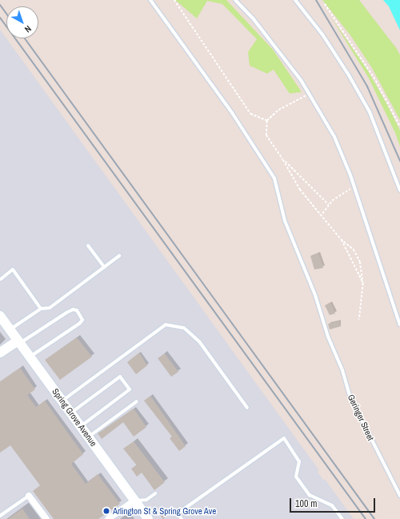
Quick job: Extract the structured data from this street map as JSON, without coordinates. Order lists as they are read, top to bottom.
{
  "streets": {
    "main road": ["Spring Grove Avenue"],
    "lane": ["Geringer Street"]
  },
  "places": ["Arlington St & Spring Grove Ave"],
  "scale_bar": "100 m",
  "north": "bottom right"
}
